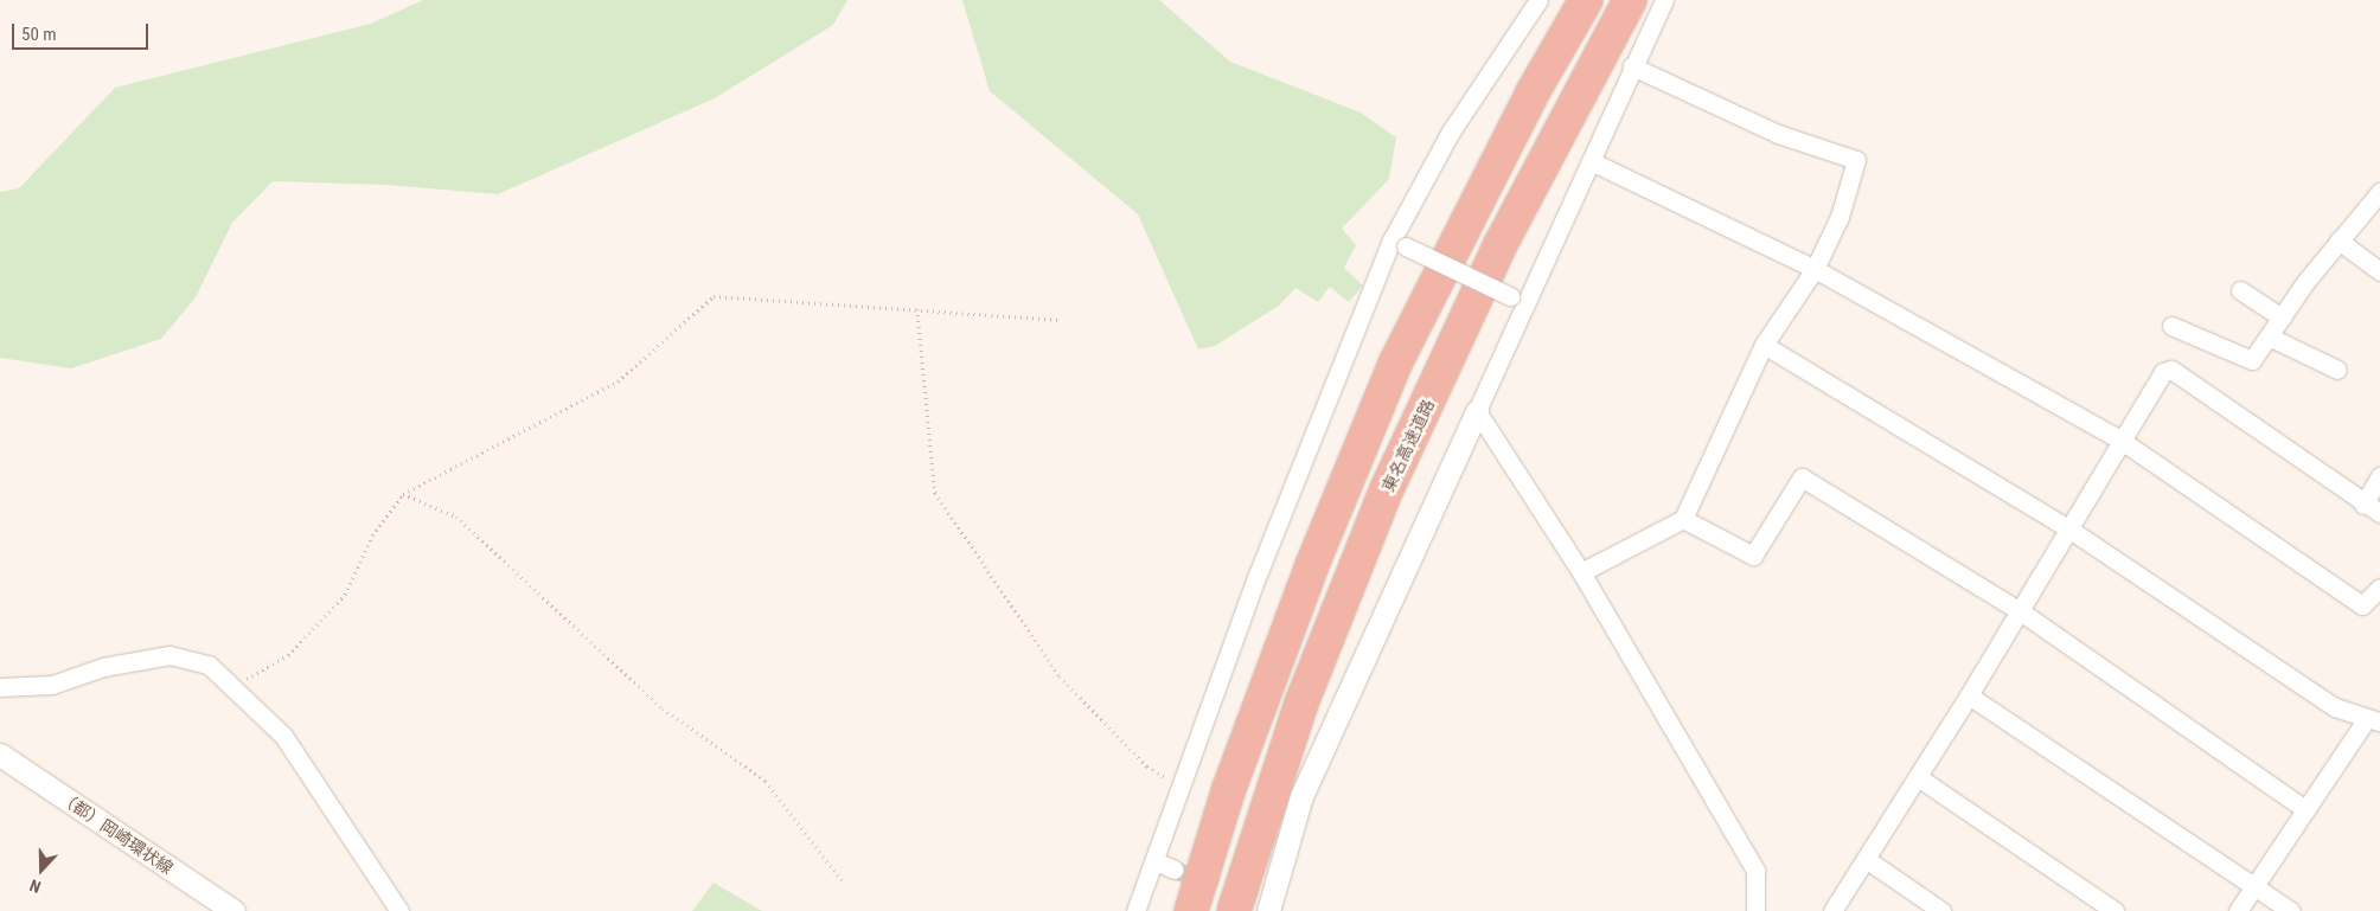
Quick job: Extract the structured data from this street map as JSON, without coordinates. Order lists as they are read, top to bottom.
{
  "streets": {
    "highway": ["東名高速道路"],
    "street": ["（都）岡崎環状線"]
  },
  "scale_bar": "50 m",
  "north": "bottom"
}
